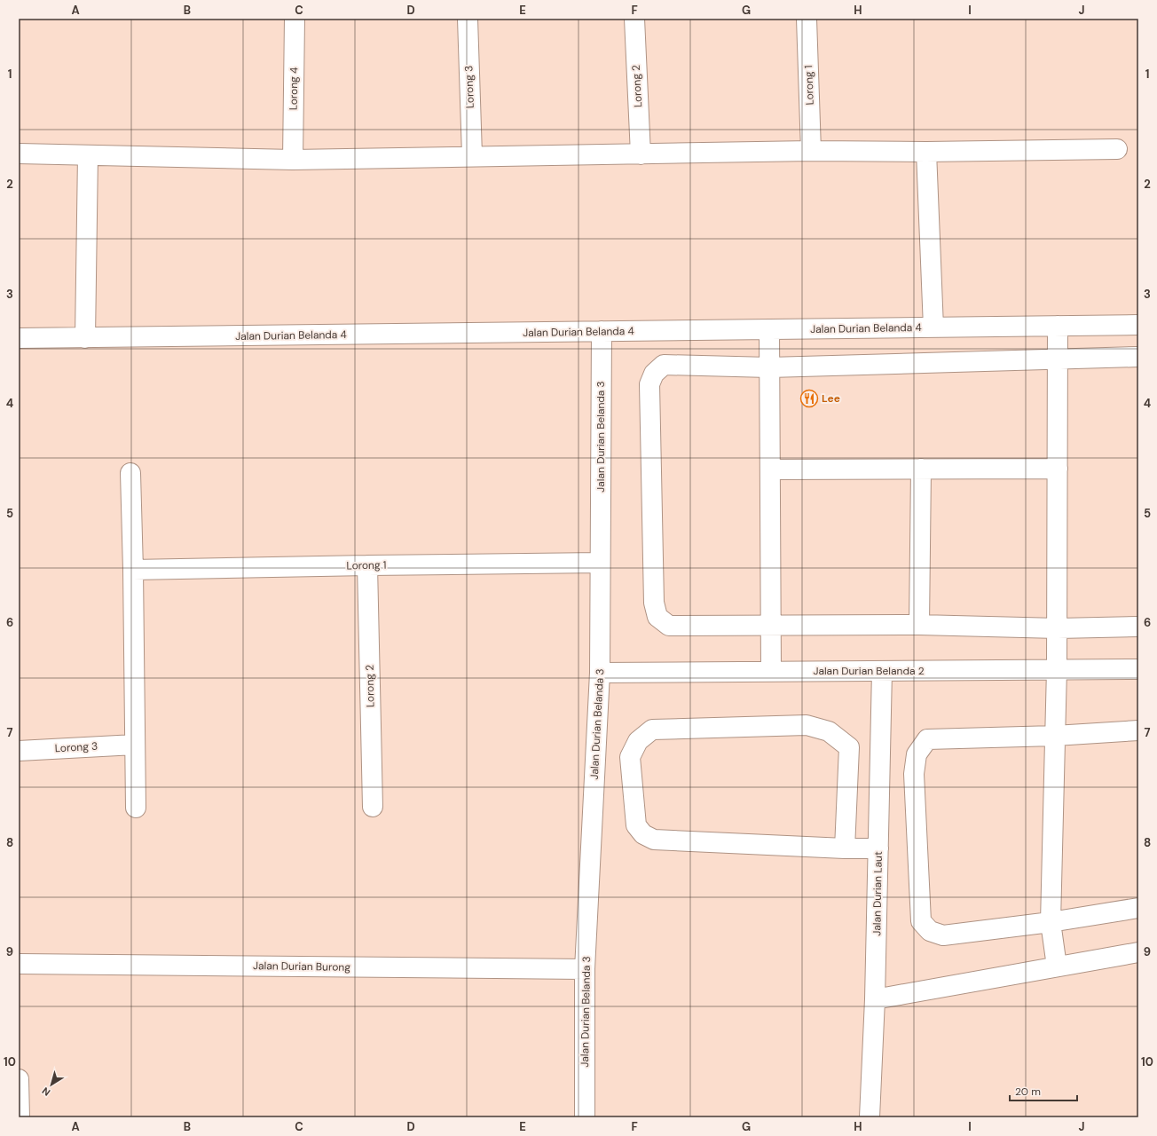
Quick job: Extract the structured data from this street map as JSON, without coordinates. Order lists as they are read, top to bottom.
{
  "streets": {
    "street": [
      "Lorong 1",
      "Lorong 2",
      "Lorong 3",
      "Lorong 4",
      "Jalan Durian Belanda 4",
      "Jalan Durian Belanda 3",
      "Jalan Durian Belanda 2",
      "Jalan Durian Laut",
      "Jalan Durian Burong"
    ]
  },
  "crossings": [
    ["Lorong 1", "Lorong 2"],
    ["Lorong 1", "Jalan Durian Belanda 3"],
    ["Jalan Durian Belanda 4", "Jalan Durian Belanda 3"],
    ["Jalan Durian Belanda 3", "Jalan Durian Belanda 2"],
    ["Jalan Durian Belanda 3", "Jalan Durian Burong"],
    ["Jalan Durian Belanda 2", "Jalan Durian Laut"]
  ],
  "places": {
    "restaurant": ["Lee"]
  },
  "scale_bar": "20 m",
  "north": "bottom left",
  "grid": {
    "columns": [
      "A",
      "B",
      "C",
      "D",
      "E",
      "F",
      "G",
      "H",
      "I",
      "J"
    ],
    "rows": [
      "1",
      "2",
      "3",
      "4",
      "5",
      "6",
      "7",
      "8",
      "9",
      "10"
    ]
  }
}
